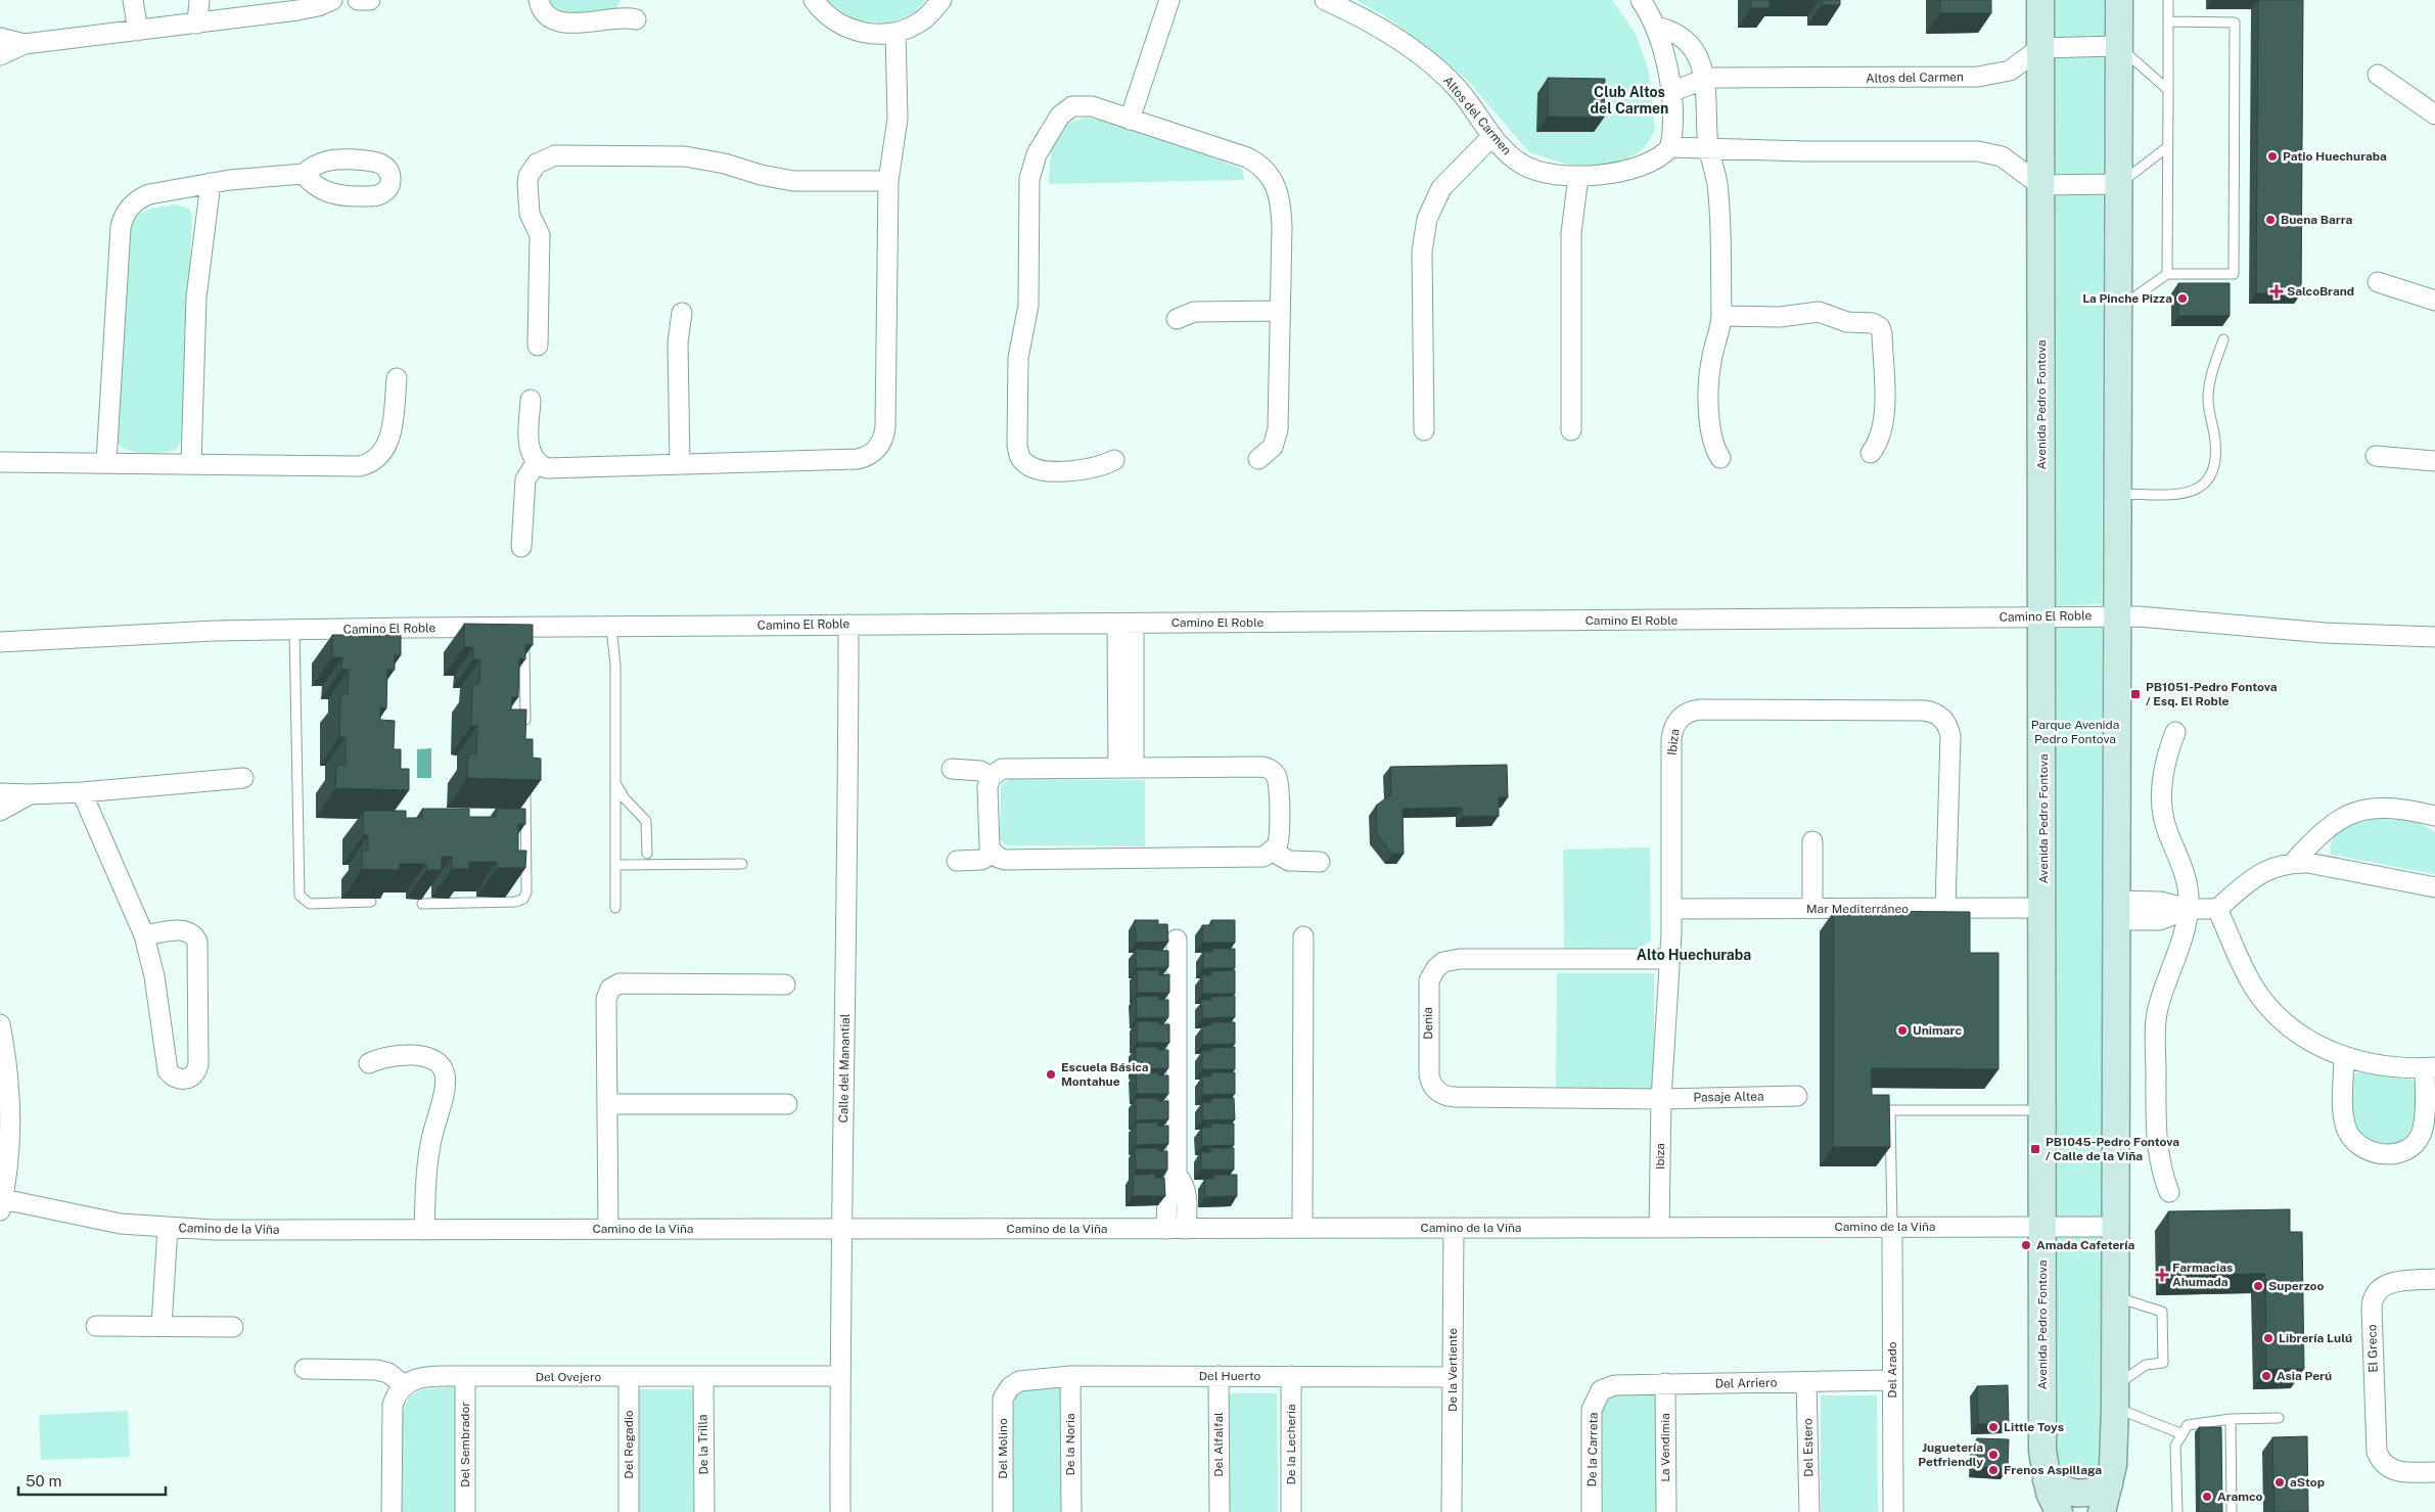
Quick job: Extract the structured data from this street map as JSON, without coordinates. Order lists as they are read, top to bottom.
{
  "streets": {
    "street": [
      "Altos del Carmen",
      "Avenida Pedro Fontova",
      "Camino El Roble",
      "Ibiza",
      "Mar Mediterráneo",
      "Denia",
      "Calle del Manantial",
      "Pasaje Altea",
      "Camino de la Viña",
      "El Greco",
      "De la Vertiente",
      "Del Arado",
      "Del Huerto",
      "Del Ovejero",
      "Del Arriero",
      "Del Sembrador",
      "Del Regadio",
      "De la Trilla",
      "De la Noria",
      "Del Alfalfal",
      "De la Lecheria",
      "La Vendimia",
      "Del Estero",
      "Del Molino",
      "De la Carreta"
    ]
  },
  "crossings": [
    ["Altos del Carmen", "Avenida Pedro Fontova"],
    ["Avenida Pedro Fontova", "Camino El Roble"],
    ["Avenida Pedro Fontova", "Mar Mediterráneo"],
    ["Avenida Pedro Fontova", "Camino de la Viña"],
    ["Camino El Roble", "Calle del Manantial"],
    ["Ibiza", "Mar Mediterráneo"],
    ["Ibiza", "Denia"],
    ["Ibiza", "Pasaje Altea"],
    ["Ibiza", "Camino de la Viña"],
    ["Denia", "Pasaje Altea"],
    ["Calle del Manantial", "Camino de la Viña"],
    ["Calle del Manantial", "Del Ovejero"],
    ["Camino de la Viña", "De la Vertiente"],
    ["Camino de la Viña", "Del Arado"],
    ["De la Vertiente", "Del Huerto"],
    ["Del Arado", "Del Arriero"],
    ["Del Huerto", "De la Noria"],
    ["Del Huerto", "Del Alfalfal"],
    ["Del Huerto", "De la Lecheria"],
    ["Del Huerto", "Del Molino"],
    ["Del Ovejero", "Del Sembrador"],
    ["Del Ovejero", "Del Regadio"],
    ["Del Ovejero", "De la Trilla"],
    ["Del Arriero", "La Vendimia"],
    ["Del Arriero", "Del Estero"],
    ["Del Arriero", "De la Carreta"]
  ],
  "districts": ["Club Altos del Carmen", "Alto Huechuraba"],
  "parks": ["Parque Avenida Pedro Fontova"],
  "places": {
    "other": [
      "Patio Huechuraba",
      "Buena Barra",
      "La Pinche Pizza",
      "Unimarc",
      "Escuela Básica Montahue",
      "Amada Cafetería",
      "Superzoo",
      "Librería Lulú",
      "Asia Perú",
      "Little Toys",
      "Juguetería Petfriendly",
      "Frenos Aspillaga",
      "aStop",
      "Aramco"
    ],
    "health": ["SalcoBrand", "Farmacias Ahumada"],
    "transit": ["PB1051-Pedro Fontova / Esq. El Roble", "PB1045-Pedro Fontova / Calle de la Viña"]
  },
  "scale_bar": "50 m"
}
